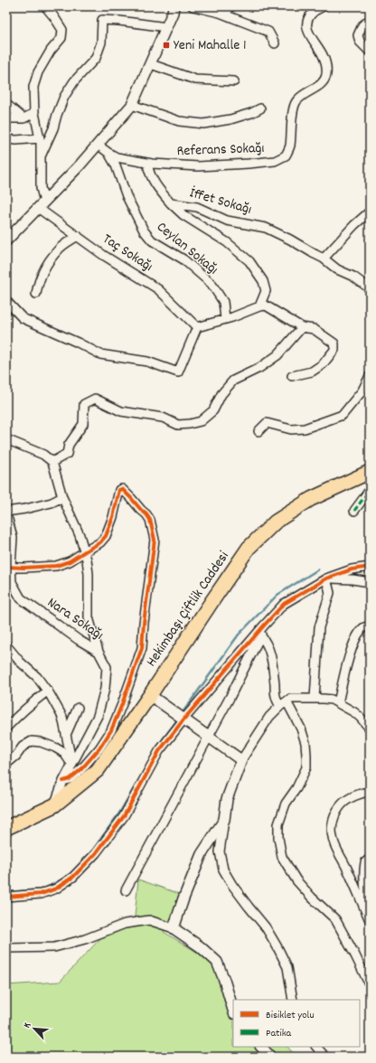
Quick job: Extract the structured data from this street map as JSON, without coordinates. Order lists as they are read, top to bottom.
{
  "streets": {
    "main road": ["Hekimbaşı Çiftlik Caddesi"],
    "street": [
      "Referans Sokağı",
      "İffet Sokağı",
      "Ceylan Sokağı",
      "Taç Sokağı",
      "Nara Sokağı"
    ]
  },
  "crossings": [
    ["Referans Sokağı", "İffet Sokağı"],
    ["Referans Sokağı", "Ceylan Sokağı"],
    ["Hekimbaşı Çiftlik Caddesi", "Nara Sokağı"]
  ],
  "places": {
    "transit": ["Yeni Mahalle 1"]
  },
  "legend": ["Bisiklet yolu", "Patika"],
  "north": "top left"
}
